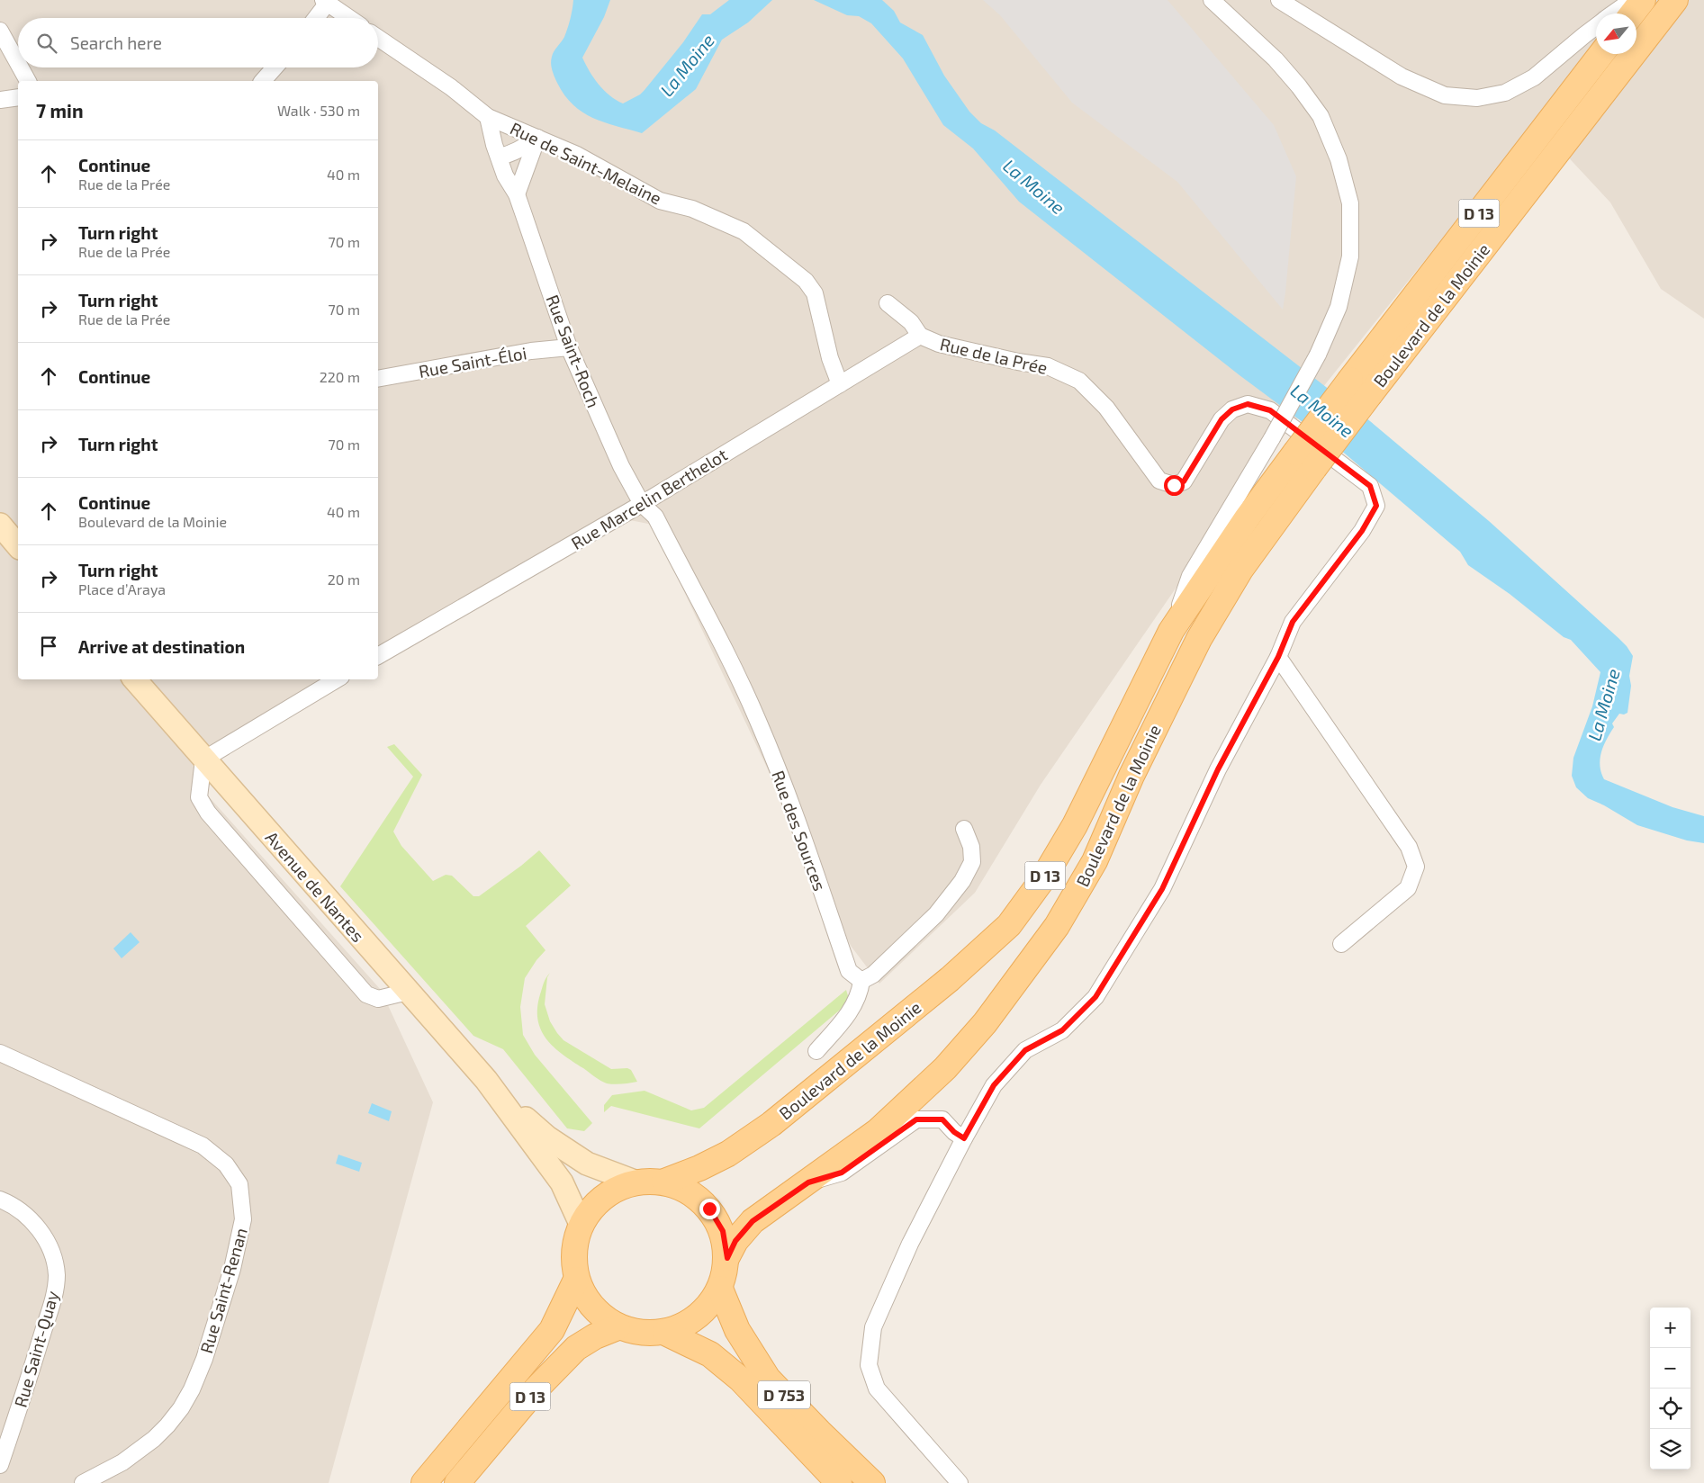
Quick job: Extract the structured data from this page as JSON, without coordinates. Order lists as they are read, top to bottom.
{
  "streets": {
    "main road": [
      "D 13",
      "Boulevard de la Moinie",
      "Avenue de Nantes",
      "D 753"
    ],
    "street": [
      "Rue de Saint-Melaine",
      "Rue Saint-Roch",
      "Rue de la Prée",
      "Rue Saint-Éloi",
      "Rue Marcelin Berthelot",
      "Rue des Sources",
      "Rue Saint-Renan",
      "Rue Saint-Quay"
    ]
  },
  "crossings": [
    ["Rue de Saint-Melaine", "Rue Saint-Roch"],
    ["Rue de Saint-Melaine", "Rue Marcelin Berthelot"],
    ["D 13", "Boulevard de la Moinie"],
    ["D 13", "Avenue de Nantes"],
    ["D 13", "D 753"],
    ["Boulevard de la Moinie", "Avenue de Nantes"],
    ["Boulevard de la Moinie", "D 753"],
    ["Rue Saint-Roch", "Rue Saint-Éloi"],
    ["Rue Saint-Roch", "Rue Marcelin Berthelot"],
    ["Rue Saint-Roch", "Rue des Sources"],
    ["Rue de la Prée", "Rue Marcelin Berthelot"],
    ["Rue Marcelin Berthelot", "Rue des Sources"],
    ["Avenue de Nantes", "D 753"]
  ],
  "water": ["La Moine"],
  "north": "bottom left",
  "page": {
    "search": "Search here",
    "heading": ["7 min", "Walk · 530 m"],
    "list": [
      ["Continue", "Rue de la Prée", "40 m"],
      ["Turn right", "Rue de la Prée", "70 m"],
      ["Turn right", "Rue de la Prée", "70 m"],
      ["Continue", "220 m"],
      ["Turn right", "70 m"],
      ["Continue", "Boulevard de la Moinie", "40 m"],
      ["Turn right", "Place d’Araya", "20 m"],
      "Arrive at destination"
    ],
    "map_buttons": ["+", "−"]
  }
}
